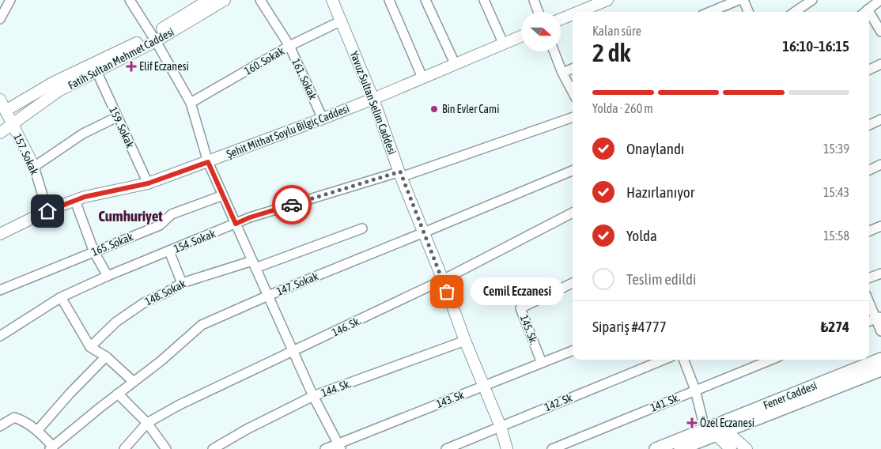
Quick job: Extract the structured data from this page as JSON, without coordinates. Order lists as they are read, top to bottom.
{
  "streets": {
    "main road": ["Fener Caddesi"],
    "street": [
      "Fatih Sultan Mehmet Caddesi",
      "160. Sokak",
      "161. Sokak",
      "Yavuz Sultan Selim Caddesi",
      "159. Sokak",
      "Şehit Mithat Soylu Bilgiç Caddesi",
      "157. Sokak",
      "154. Sokak",
      "165. Sokak",
      "147. Sokak",
      "148. Sokak",
      "146. Sk.",
      "145. Sk.",
      "144. Sk.",
      "143. Sk",
      "142. Sk",
      "141. Sk."
    ]
  },
  "crossings": [
    ["Fatih Sultan Mehmet Caddesi", "159. Sokak"],
    ["Fatih Sultan Mehmet Caddesi", "157. Sokak"],
    ["160. Sokak", "161. Sokak"],
    ["160. Sokak", "Yavuz Sultan Selim Caddesi"],
    ["161. Sokak", "Şehit Mithat Soylu Bilgiç Caddesi"],
    ["Yavuz Sultan Selim Caddesi", "Şehit Mithat Soylu Bilgiç Caddesi"],
    ["Yavuz Sultan Selim Caddesi", "154. Sokak"],
    ["Yavuz Sultan Selim Caddesi", "147. Sokak"],
    ["Yavuz Sultan Selim Caddesi", "146. Sk."],
    ["Yavuz Sultan Selim Caddesi", "144. Sk."],
    ["Yavuz Sultan Selim Caddesi", "143. Sk"],
    ["Yavuz Sultan Selim Caddesi", "142. Sk"],
    ["159. Sokak", "Şehit Mithat Soylu Bilgiç Caddesi"],
    ["Şehit Mithat Soylu Bilgiç Caddesi", "157. Sokak"],
    ["145. Sk.", "143. Sk"]
  ],
  "districts": ["Cumhuriyet"],
  "places": {
    "health": ["Elif Eczanesi", "Özel Eczanesi"],
    "other": ["Bin Evler Cami", "Cemil Eczanesi"]
  },
  "north": "right",
  "page": {
    "heading": ["2 dk", "Kalan süre", "16:10–16:15"],
    "panel": ["Sipariş #4777", "₺274"],
    "bar": "Yolda · 260 m",
    "list": [
      ["Onaylandı", "15:39"],
      ["Hazırlanıyor", "15:43"],
      ["Yolda", "15:58"],
      "Teslim edildi"
    ],
    "bubble": "Cemil Eczanesi"
  }
}
